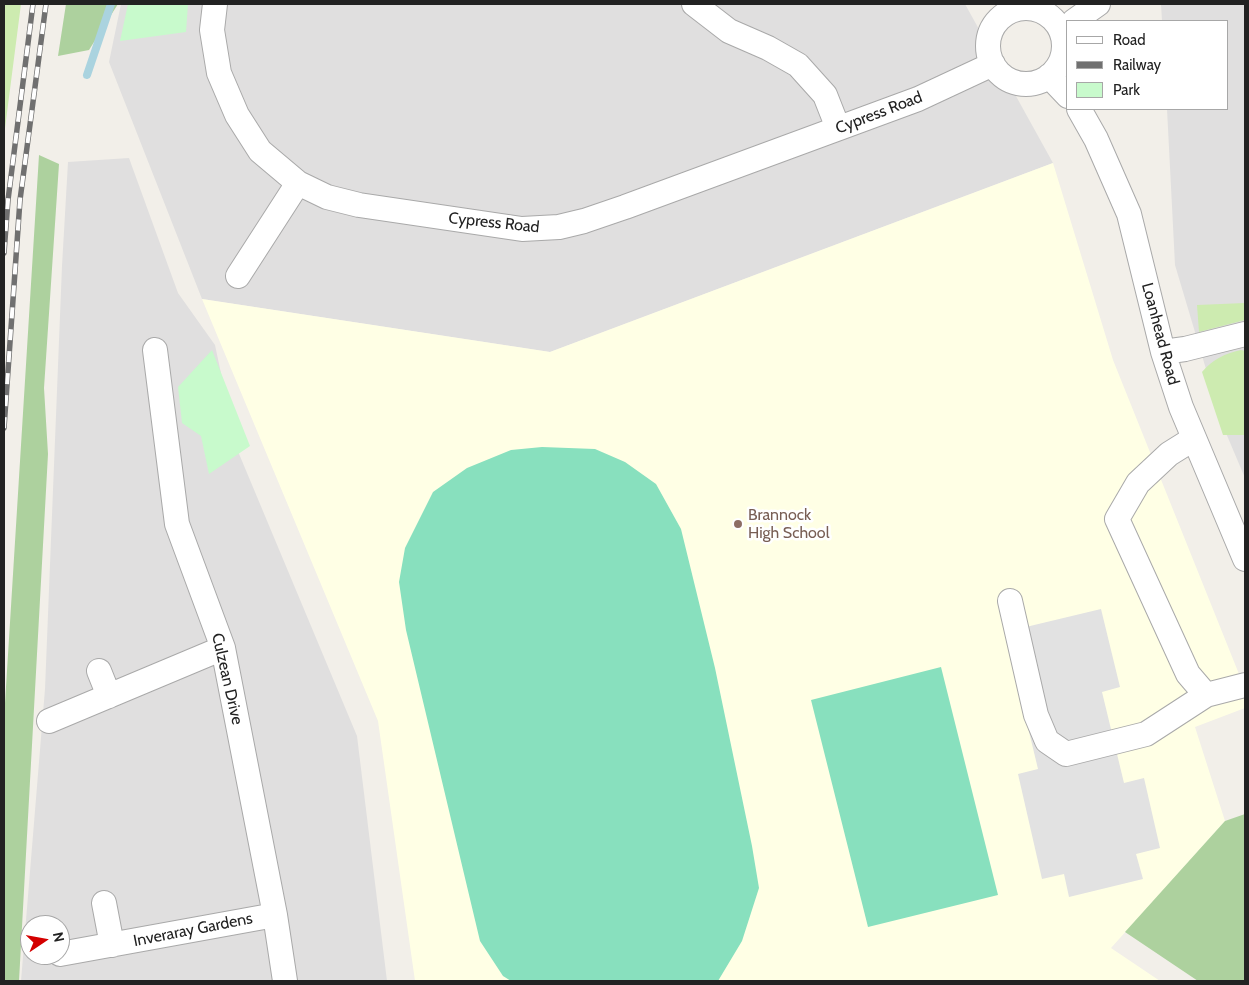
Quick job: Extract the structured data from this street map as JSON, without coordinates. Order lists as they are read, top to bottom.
{
  "streets": {
    "street": [
      "Cypress Road",
      "Loanhead Road",
      "Culzean Drive",
      "Inveraray Gardens"
    ]
  },
  "crossings": [
    ["Culzean Drive", "Inveraray Gardens"]
  ],
  "places": ["Brannock High School"],
  "legend": ["Road", "Railway", "Park"],
  "north": "right"
}
